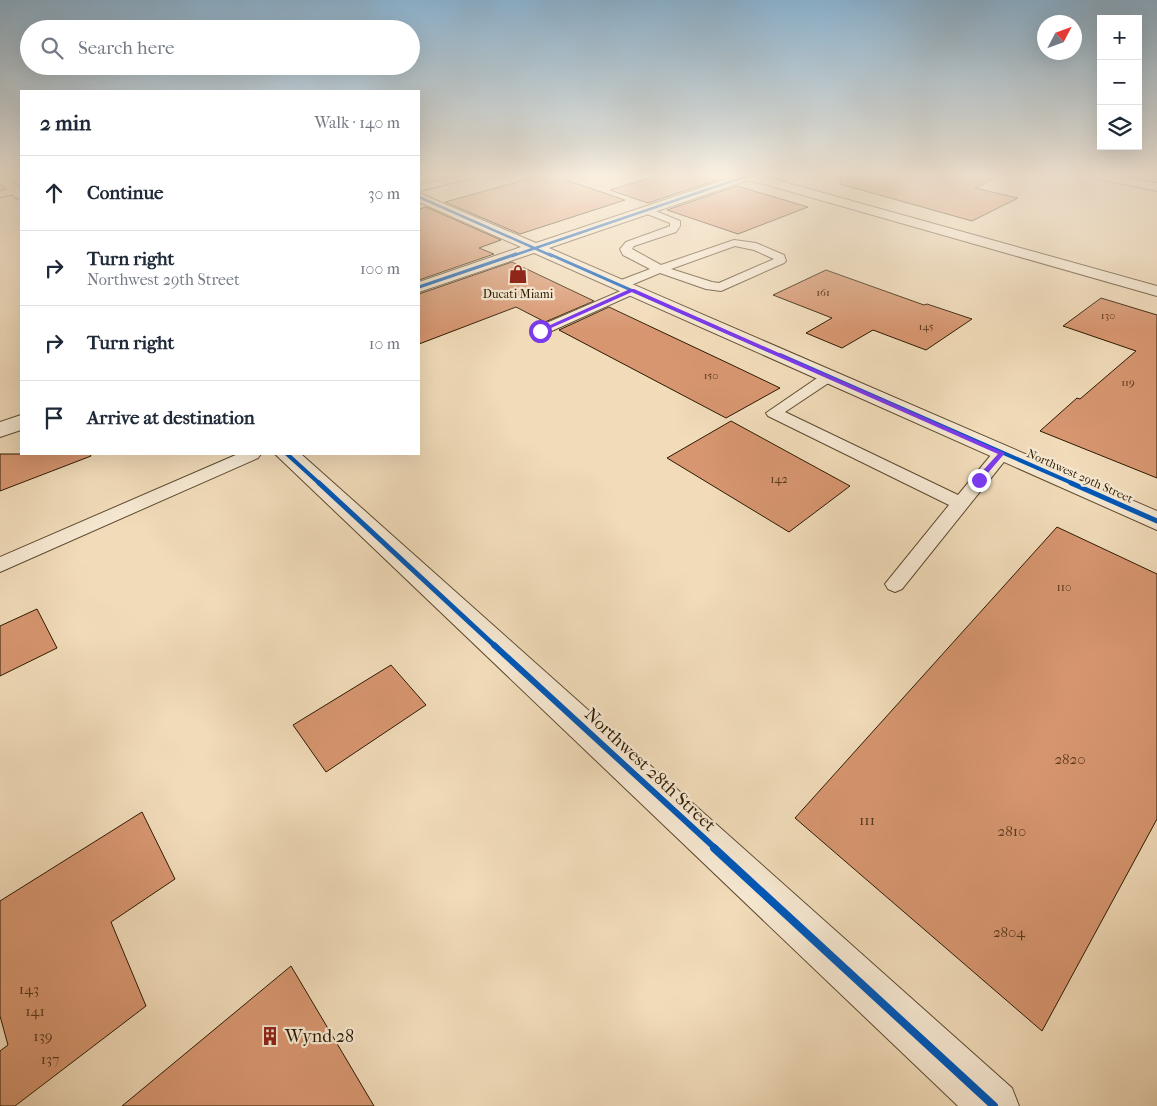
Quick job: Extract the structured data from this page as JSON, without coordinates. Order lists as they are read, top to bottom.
{
  "streets": {
    "street": ["Northwest 29th Street", "Northwest 28th Street"]
  },
  "places": {
    "shop": ["Ducati Miami"],
    "building": ["Wynd 28"]
  },
  "house_numbers": [
    "161",
    "130",
    "145",
    "150",
    "119",
    "142",
    "110",
    "2820",
    "111",
    "2810",
    "2804",
    "143",
    "141",
    "139",
    "137"
  ],
  "north": "top right",
  "page": {
    "map_buttons": ["+", "−"],
    "search": "Search here",
    "heading": ["2 min", "Walk · 140 m"],
    "list": [
      ["Continue", "30 m"],
      ["Turn right", "Northwest 29th Street", "100 m"],
      ["Turn right", "10 m"],
      "Arrive at destination"
    ]
  }
}
